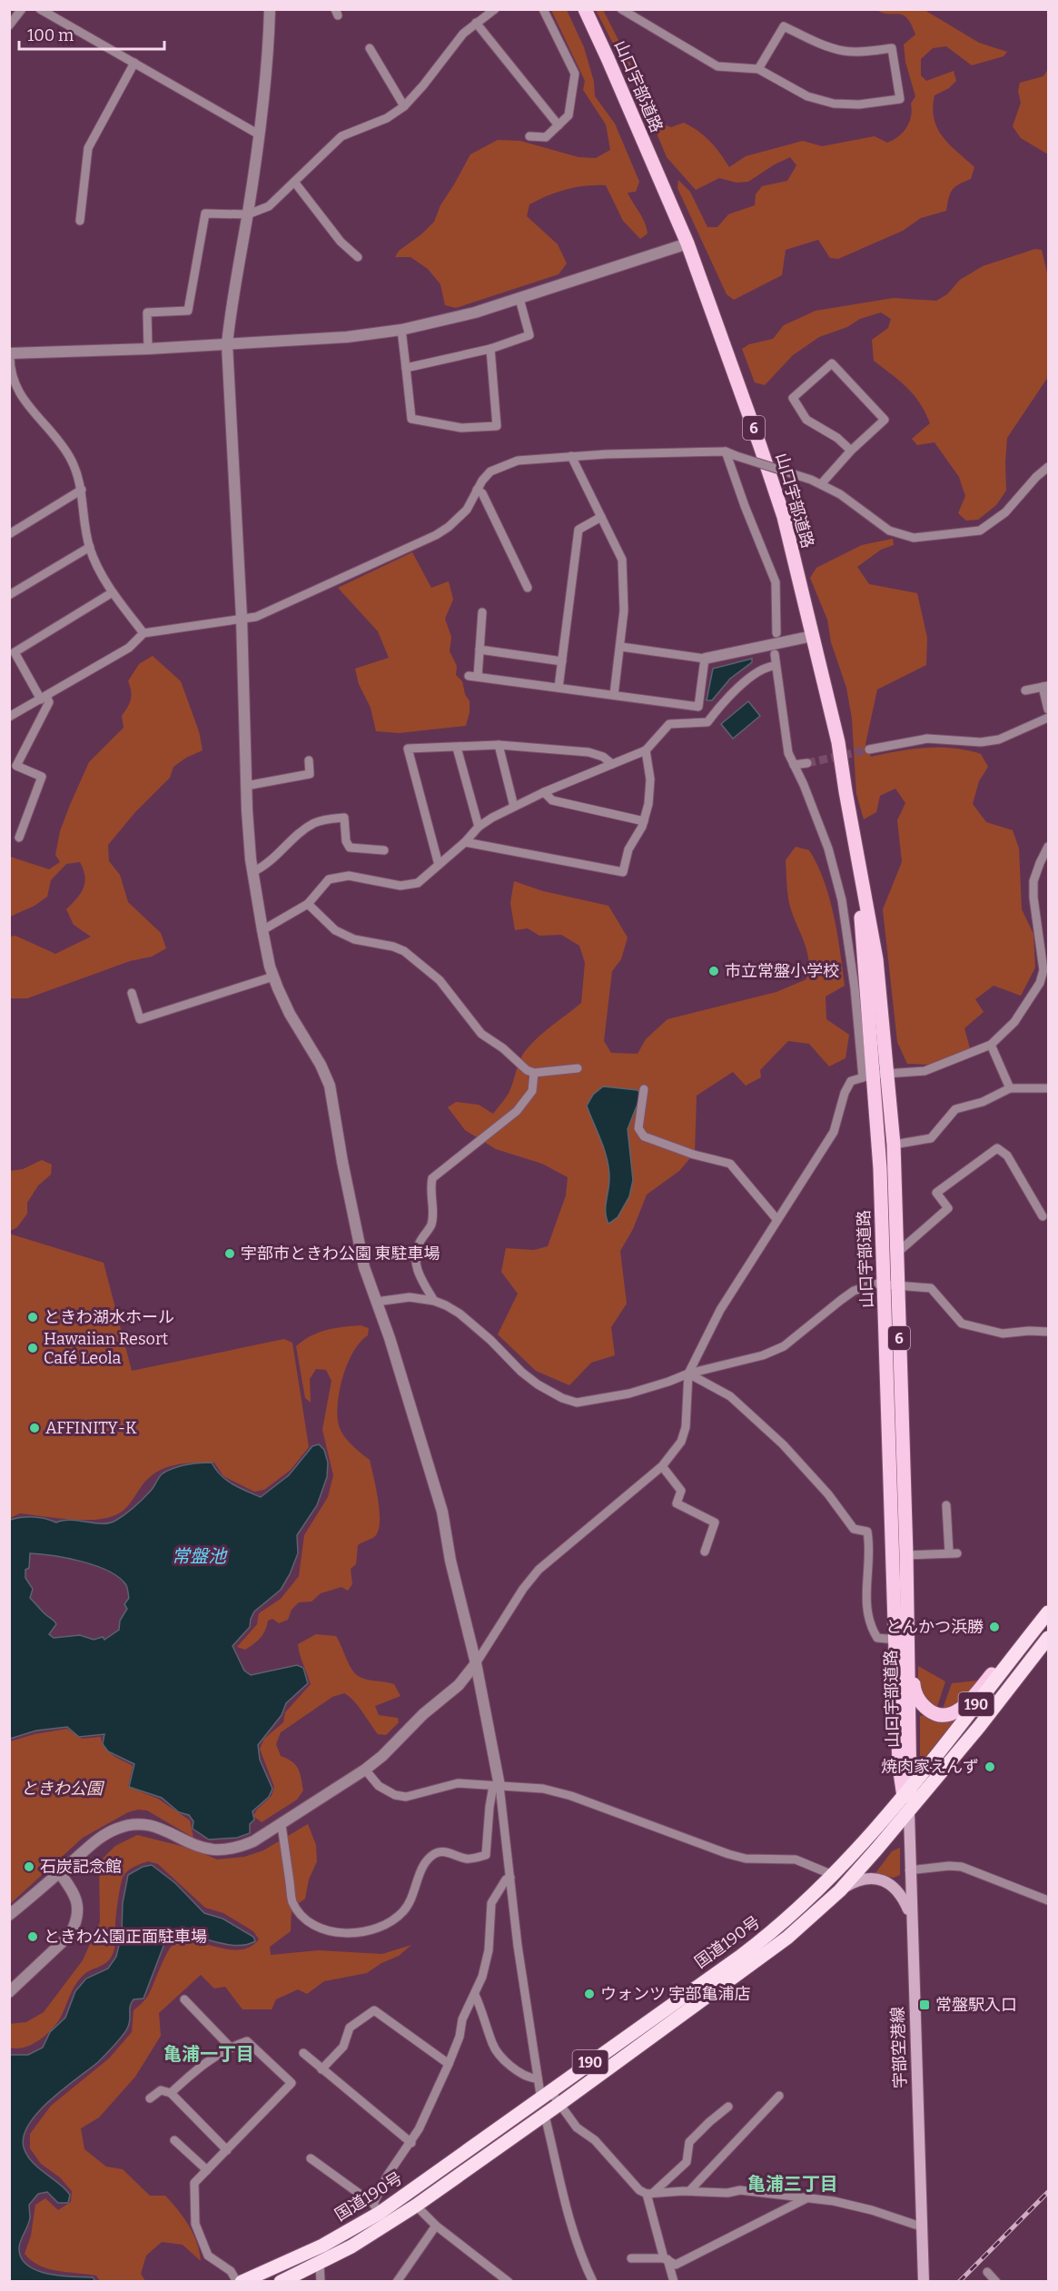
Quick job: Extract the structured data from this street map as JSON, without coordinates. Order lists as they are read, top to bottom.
{
  "streets": {
    "highway": ["190", "国道190号"],
    "main road": ["山口宇部道路", "6", "宇部空港線"]
  },
  "crossings": [
    ["山口宇部道路", "国道190号"],
    ["山口宇部道路", "宇部空港線"],
    ["国道190号", "宇部空港線"]
  ],
  "districts": ["亀浦一丁目", "亀浦三丁目"],
  "water": ["常盤池"],
  "parks": ["ときわ公園"],
  "places": {
    "other": [
      "市立常盤小学校",
      "宇部市ときわ公園 東駐車場",
      "ときわ湖水ホール",
      "Hawaiian Resort Café Leola",
      "AFFINITY-K",
      "とんかつ浜勝",
      "焼肉家えんず",
      "石炭記念館",
      "ときわ公園正面駐車場",
      "ウォンツ 宇部亀浦店"
    ],
    "transit": ["常盤駅入口"]
  },
  "scale_bar": "100 m"
}
